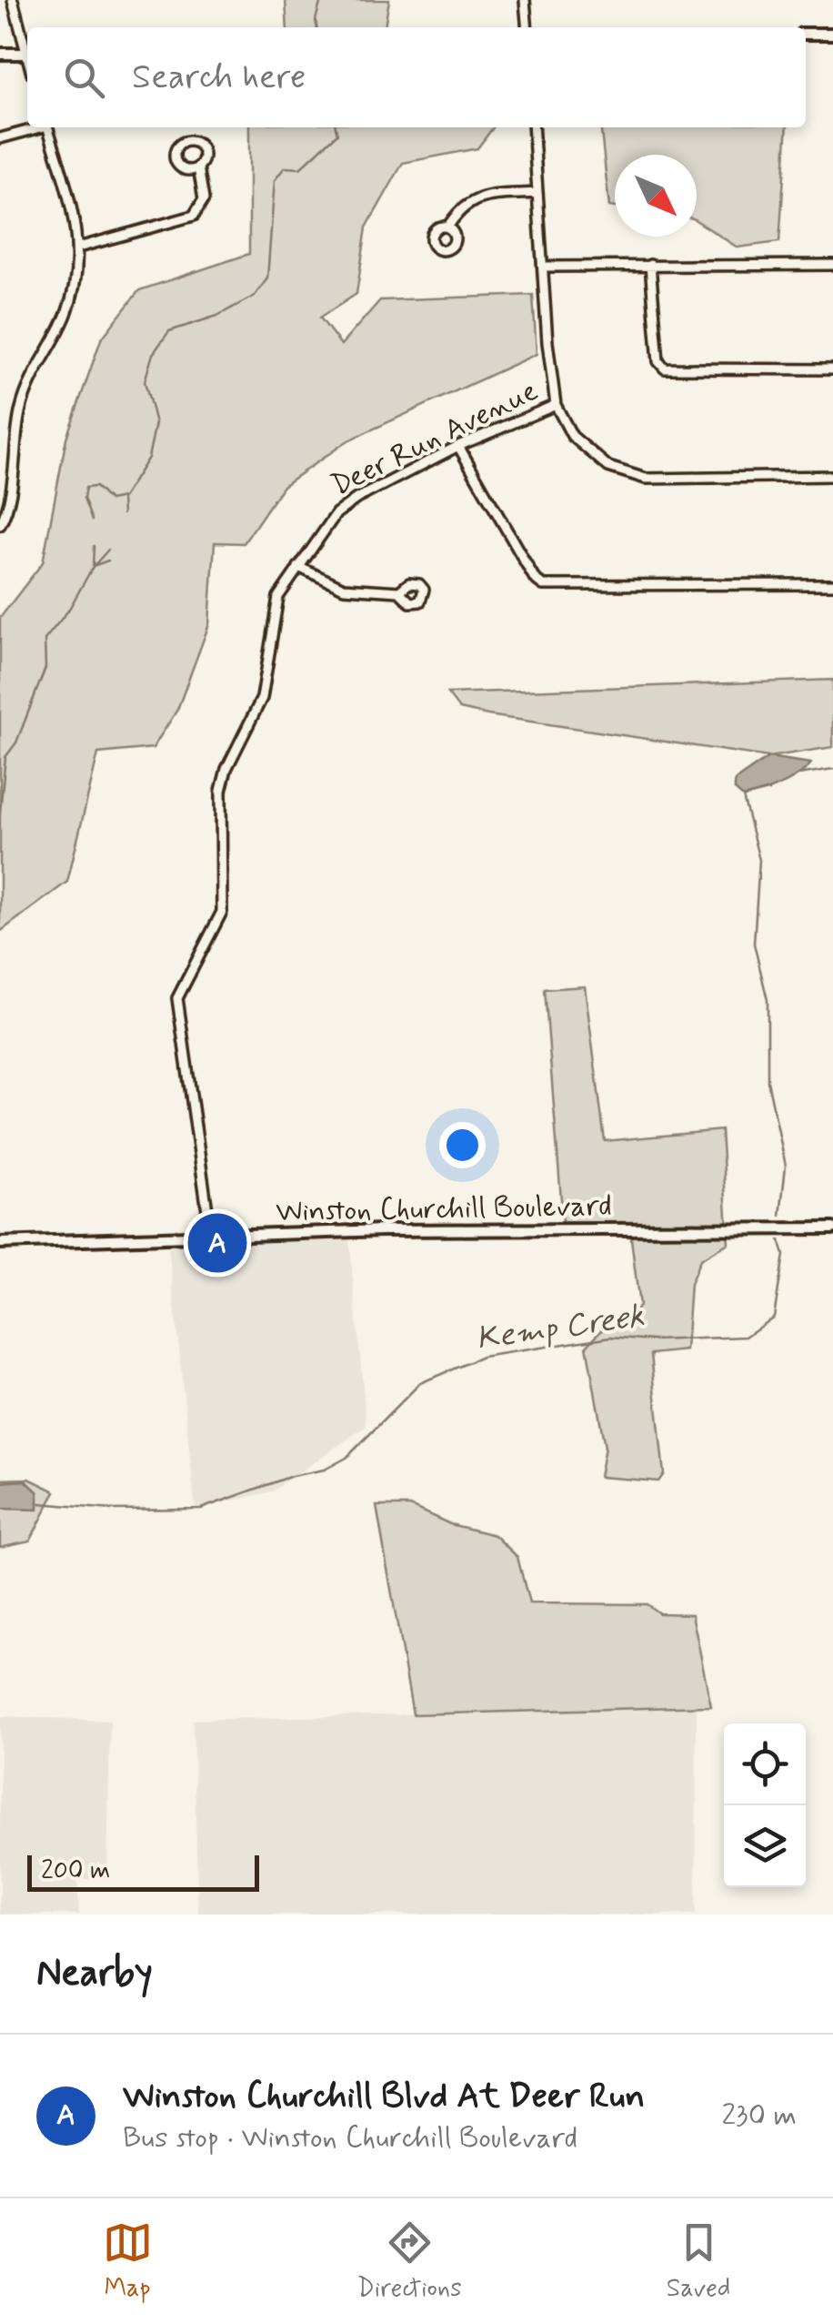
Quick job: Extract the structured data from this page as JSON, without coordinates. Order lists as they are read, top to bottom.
{
  "streets": {
    "main road": ["Winston Churchill Boulevard"],
    "street": ["Deer Run Avenue"]
  },
  "crossings": [
    ["Deer Run Avenue", "Winston Churchill Boulevard"]
  ],
  "water": ["Kemp Creek"],
  "scale_bar": "200 m",
  "north": "bottom right",
  "page": {
    "search": "Search here",
    "pins": "A",
    "scale": "200 m",
    "heading": "Nearby",
    "list": [
      {
        "mark": "A",
        "name": "Winston Churchill Blvd At Deer Run",
        "note": "Bus stop · Winston Churchill Boulevard",
        "value": "230 m"
      }
    ],
    "nav": ["Map", "Directions", "Saved"]
  }
}
